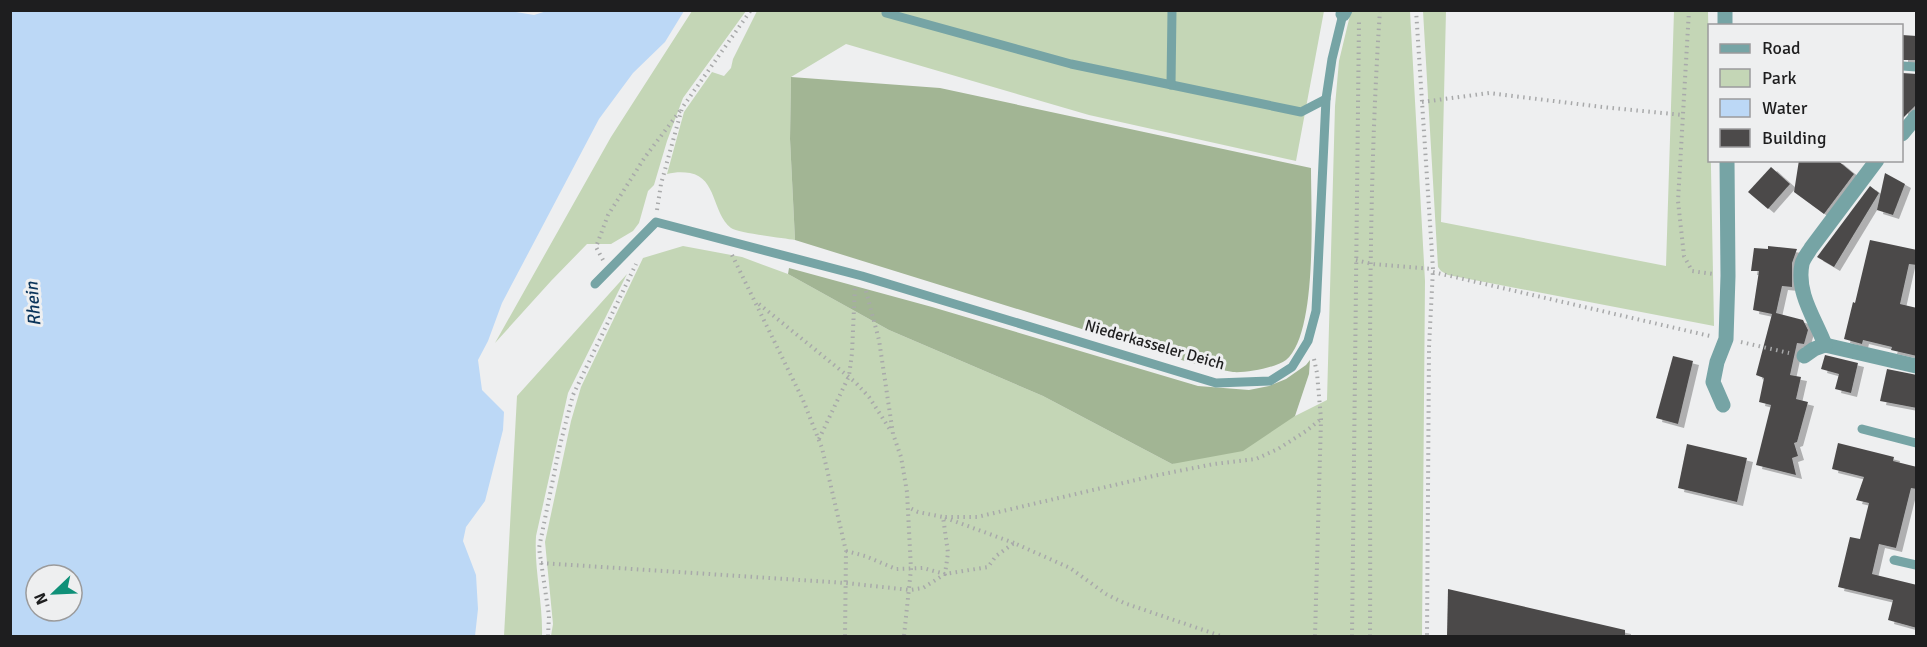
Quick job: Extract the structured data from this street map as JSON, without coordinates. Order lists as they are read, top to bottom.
{
  "streets": {
    "lane": ["Niederkasseler Deich"]
  },
  "water": ["Rhein"],
  "legend": [
    "Road",
    "Park",
    "Water",
    "Building"
  ],
  "north": "bottom left"
}
